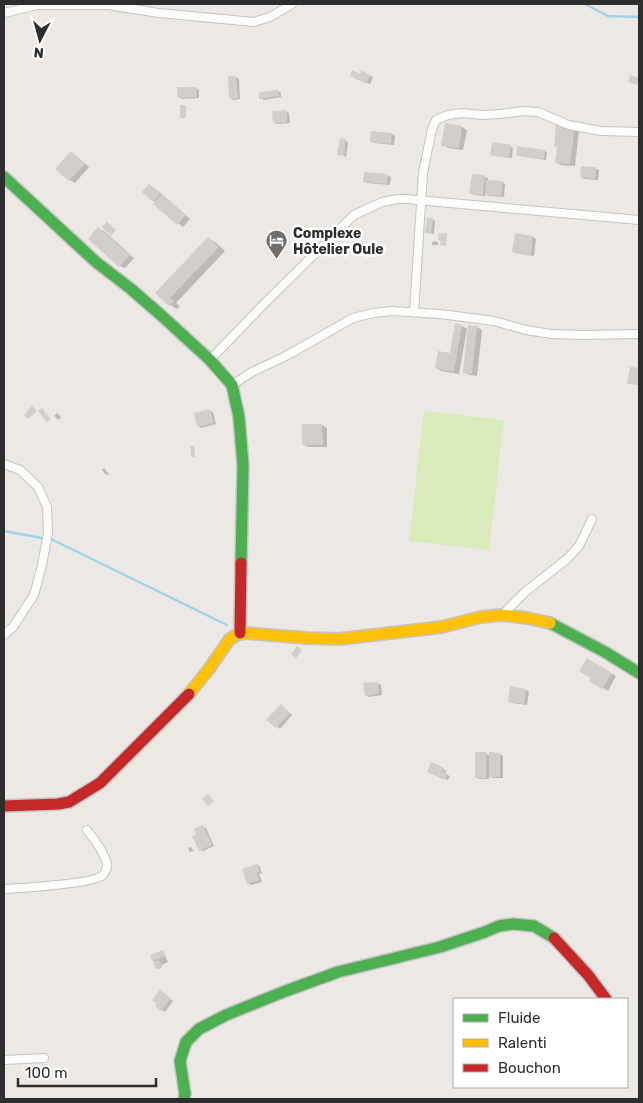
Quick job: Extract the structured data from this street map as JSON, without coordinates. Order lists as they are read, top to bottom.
{
  "places": {
    "hotel": ["Complexe Hôtelier Oule"]
  },
  "legend": ["Fluide", "Ralenti", "Bouchon"],
  "scale_bar": "100 m",
  "north": "bottom"
}
